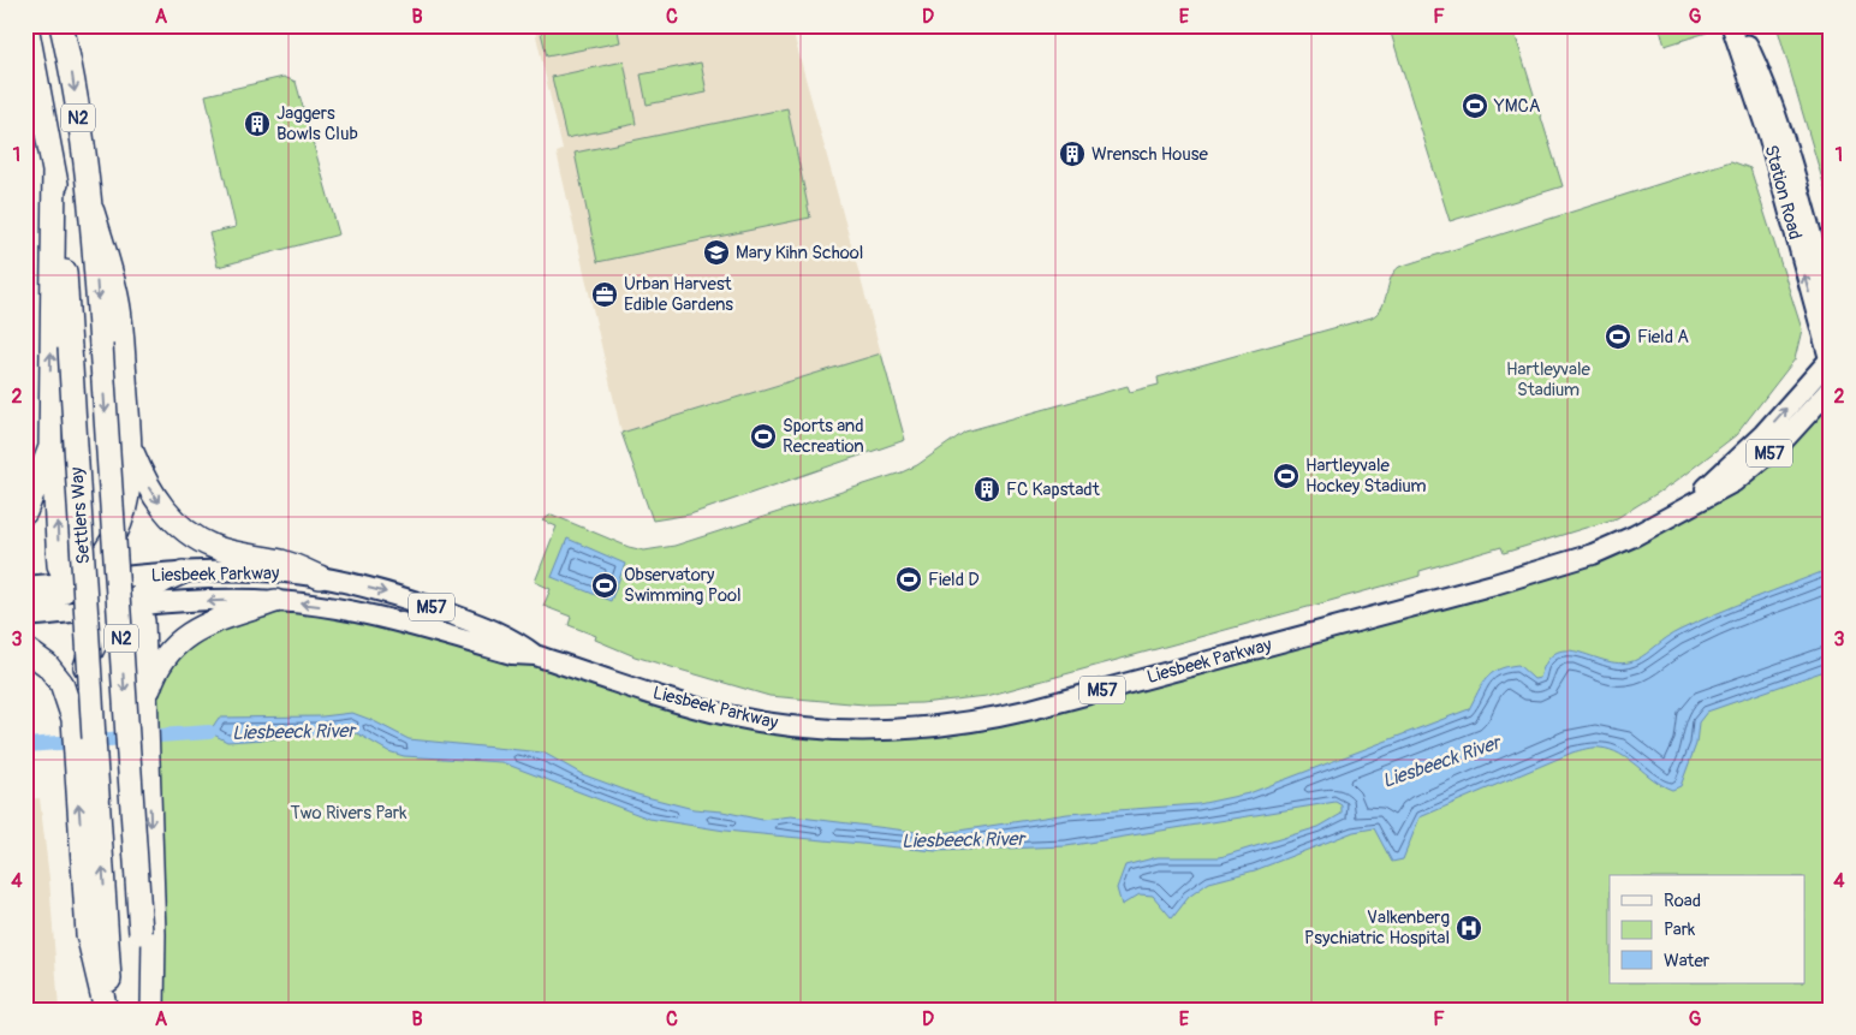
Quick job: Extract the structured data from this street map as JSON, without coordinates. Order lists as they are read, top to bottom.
{
  "streets": {
    "highway": ["N2", "Settlers Way"],
    "main road": ["Station Road", "M57", "Liesbeek Parkway"]
  },
  "crossings": [
    ["Station Road", "Liesbeek Parkway"]
  ],
  "water": ["Liesbeeck River"],
  "parks": ["Hartleyvale Stadium", "Two Rivers Park"],
  "places": {
    "sports": [
      "YMCA",
      "Field A",
      "Sports and Recreation",
      "Hartleyvale Hockey Stadium",
      "Field D",
      "Observatory Swimming Pool"
    ],
    "building": ["Jaggers Bowls Club", "Wrensch House", "FC Kapstadt"],
    "school or university": ["Mary Kihn School"],
    "office": ["Urban Harvest Edible Gardens"],
    "hospital": ["Valkenberg Psychiatric Hospital"]
  },
  "legend": ["Road", "Park", "Water"],
  "grid": {
    "columns": [
      "A",
      "B",
      "C",
      "D",
      "E",
      "F",
      "G"
    ],
    "rows": [
      "1",
      "2",
      "3",
      "4"
    ]
  }
}
